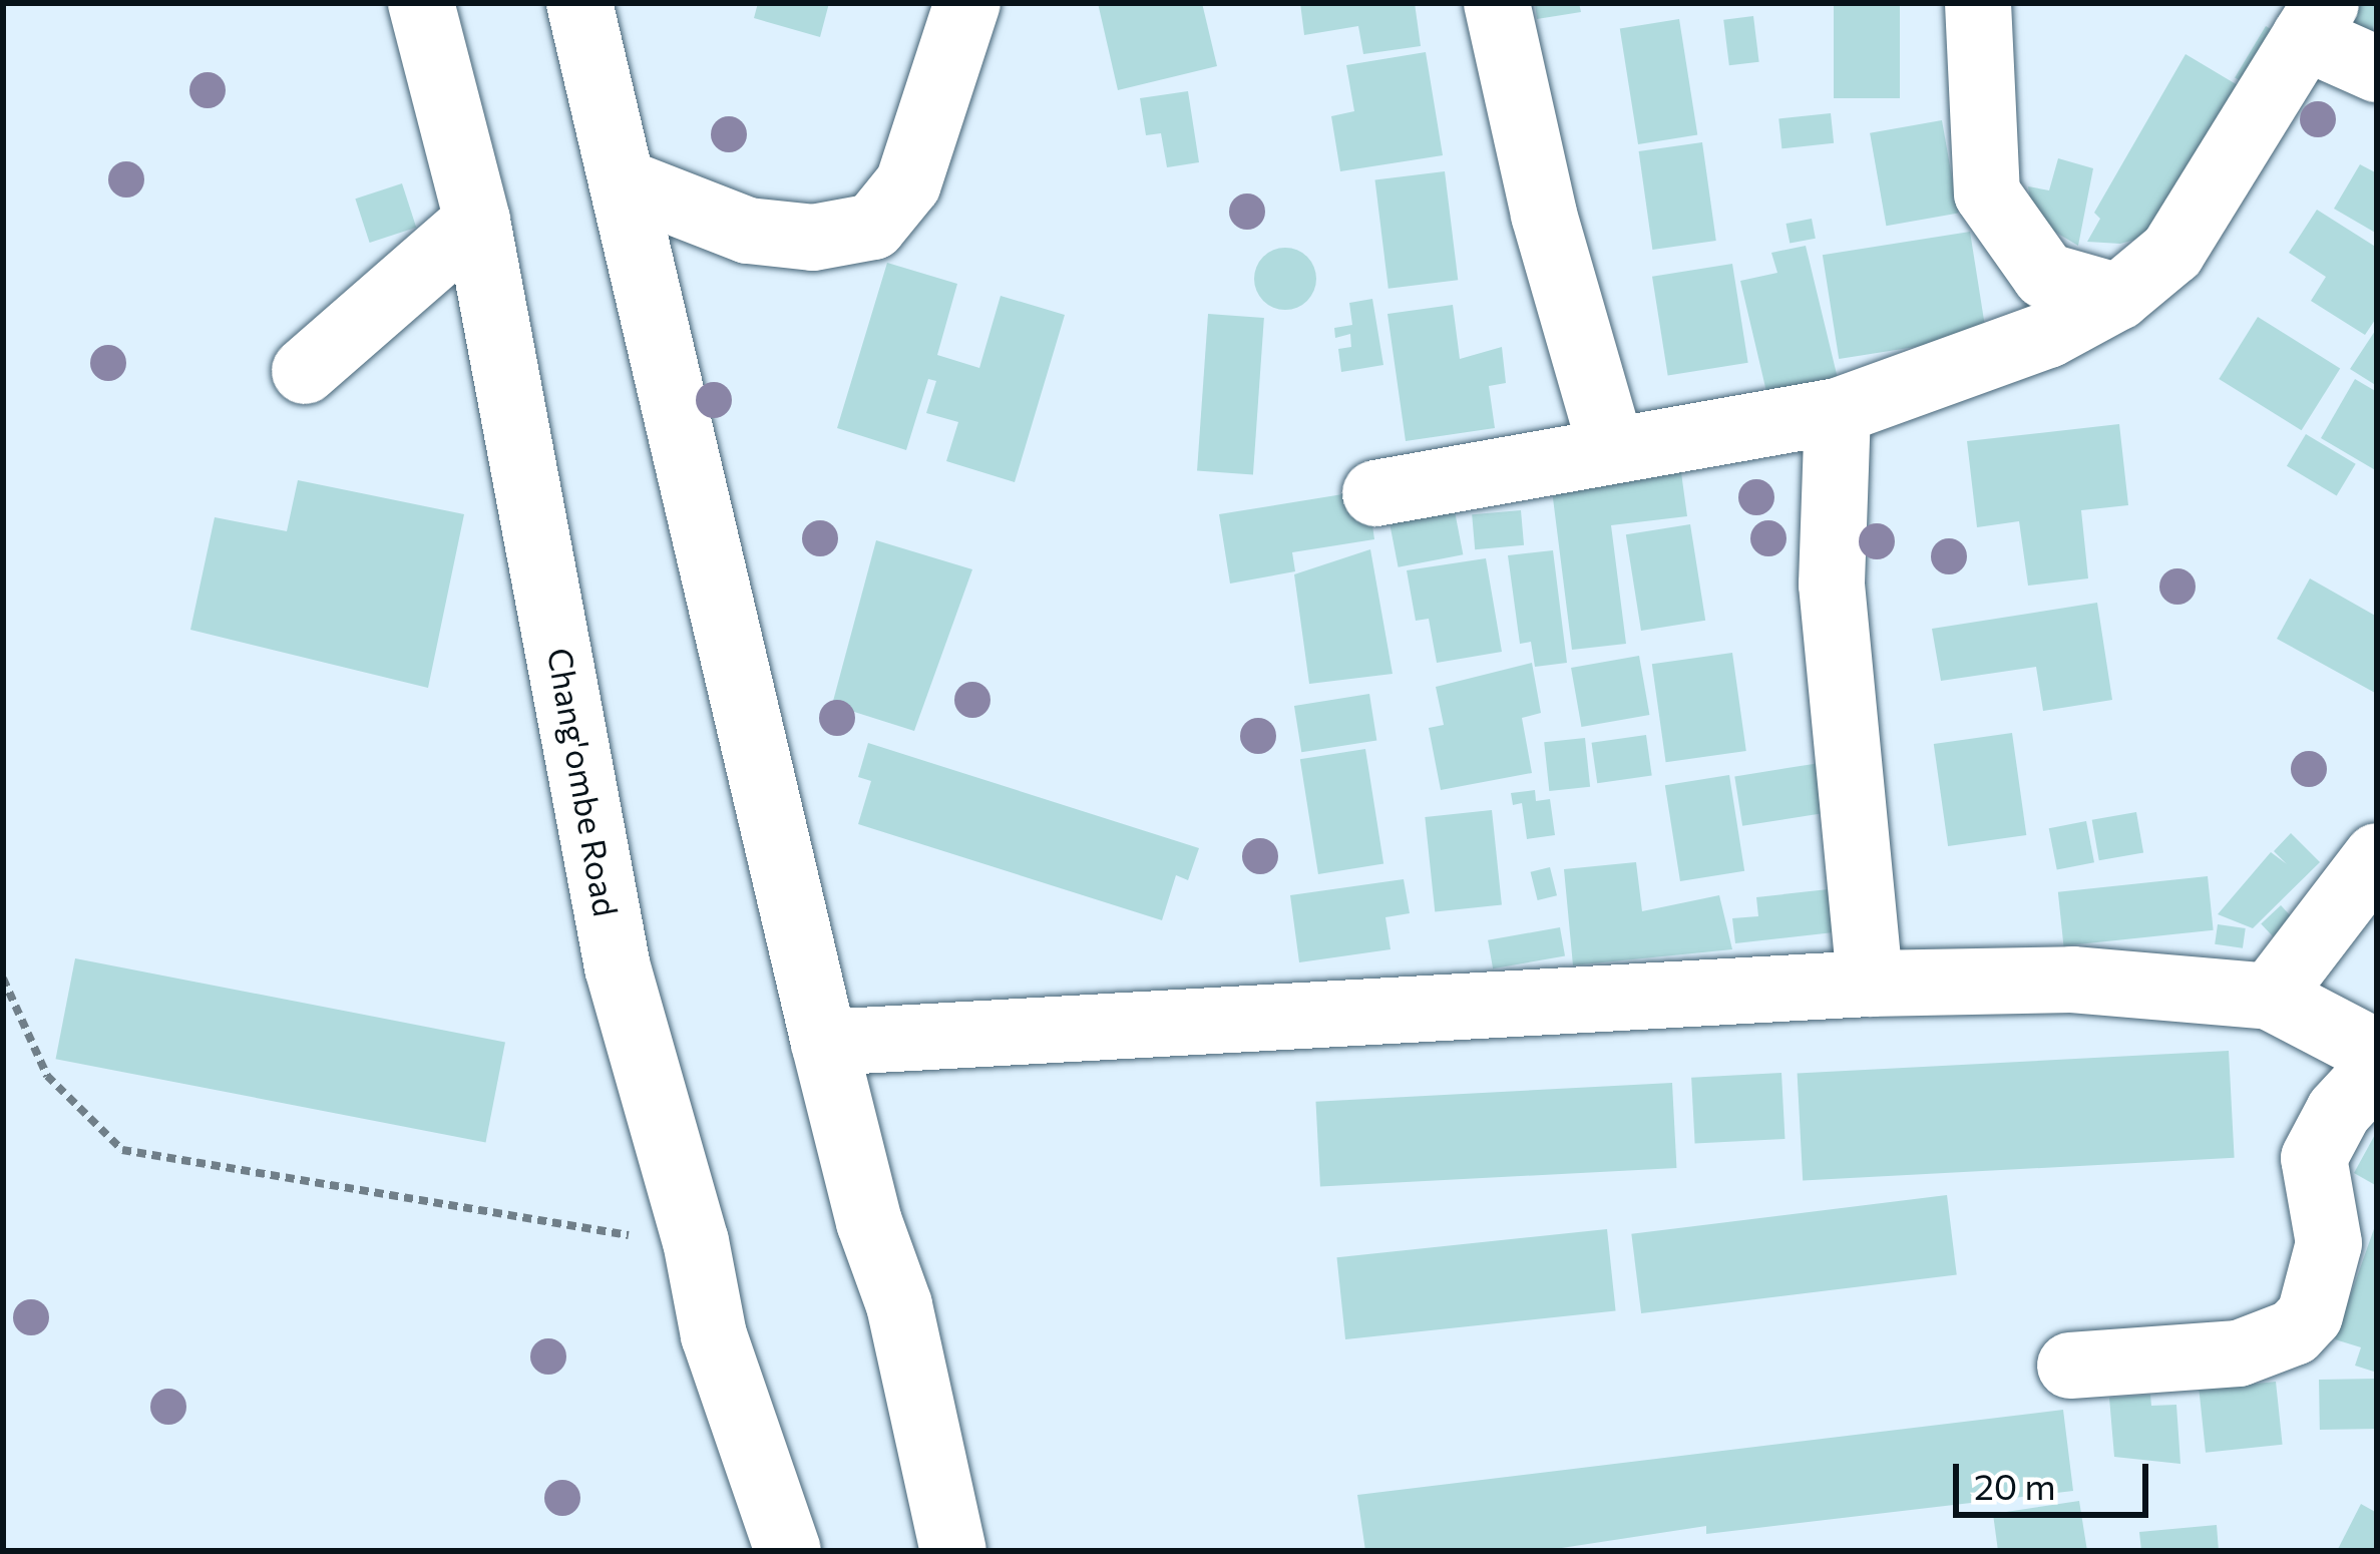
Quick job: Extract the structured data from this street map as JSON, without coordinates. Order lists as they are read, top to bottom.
{
  "streets": {
    "street": ["Chang'ombe Road"]
  },
  "scale_bar": "20 m"
}
